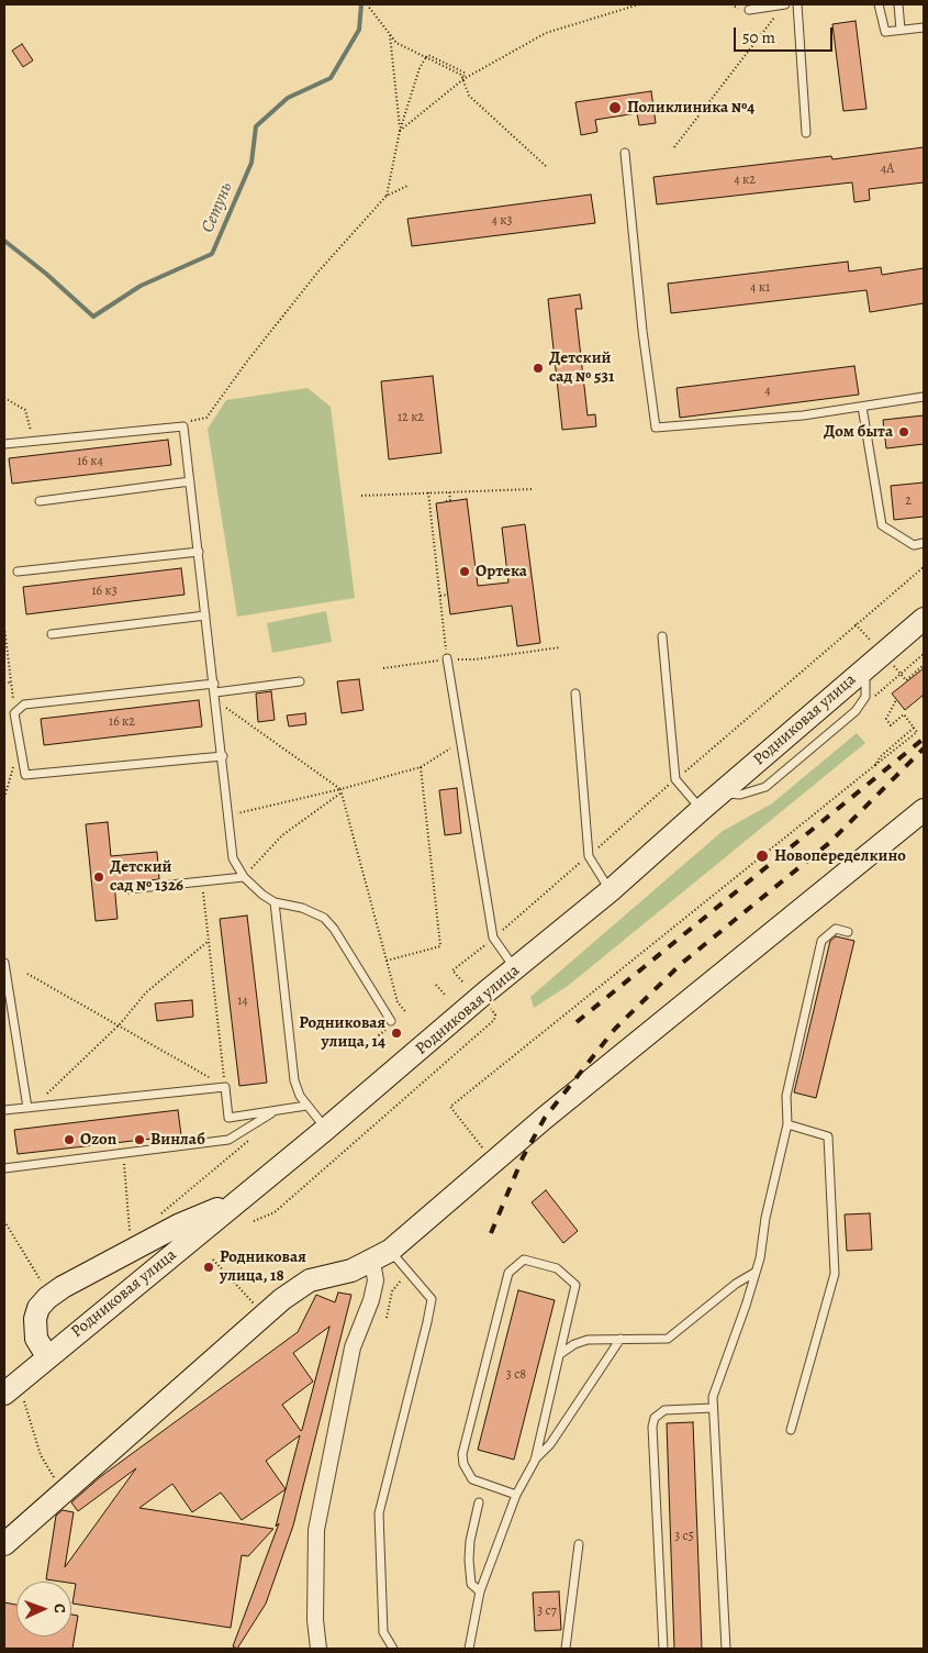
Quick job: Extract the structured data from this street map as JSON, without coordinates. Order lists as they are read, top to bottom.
{
  "streets": {
    "main road": ["Родниковая улица"]
  },
  "water": ["Сетунь"],
  "places": [
    "Поликлиника №4",
    "Детский сад № 531",
    "Дом быта",
    "Ортека",
    "Новопеределкино",
    "Детский сад № 1326",
    "Родниковая улица, 14",
    "Ozon",
    "Винлаб",
    "Родниковая улица, 18"
  ],
  "house_numbers": [
    "4А",
    "4 к2",
    "4 к3",
    "4 к1",
    "4",
    "12 к2",
    "16 к4",
    "2",
    "16 к3",
    "16 к2",
    "14",
    "3 c8",
    "3 c5",
    "3 c7"
  ],
  "scale_bar": "50 m",
  "north": "right"
}
